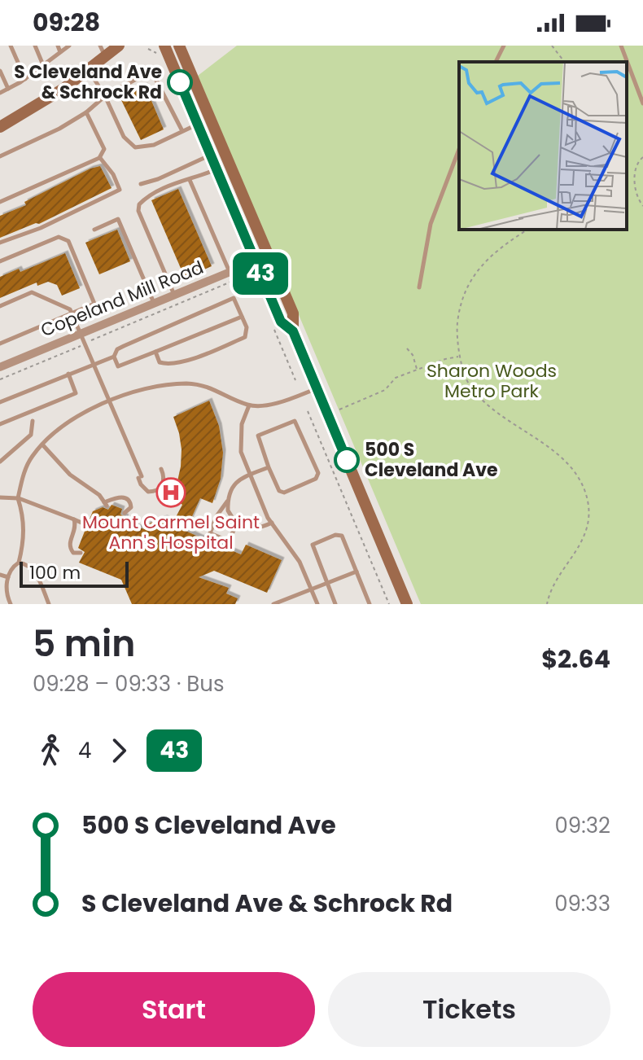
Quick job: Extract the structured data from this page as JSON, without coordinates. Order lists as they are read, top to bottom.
{
  "streets": {
    "street": ["Copeland Mill Road"]
  },
  "parks": ["Sharon Woods Metro Park"],
  "places": {
    "other": ["S Cleveland Ave & Schrock Rd", "500 S Cleveland Ave"],
    "hospital": ["Mount Carmel Saint Ann's Hospital"]
  },
  "lines": ["bus line 43"],
  "scale_bar": "100 m",
  "page": {
    "status": "09:28",
    "on_map": "43",
    "scale": "100 m",
    "heading": ["5 min", "09:28 – 09:33 · Bus", "$2.64"],
    "legs": ["4", "43"],
    "list": [
      {
        "name": "500 S Cleveland Ave",
        "value": "09:32"
      },
      {
        "name": "S Cleveland Ave & Schrock Rd",
        "value": "09:33"
      }
    ],
    "buttons": ["Start", "Tickets"]
  }
}
